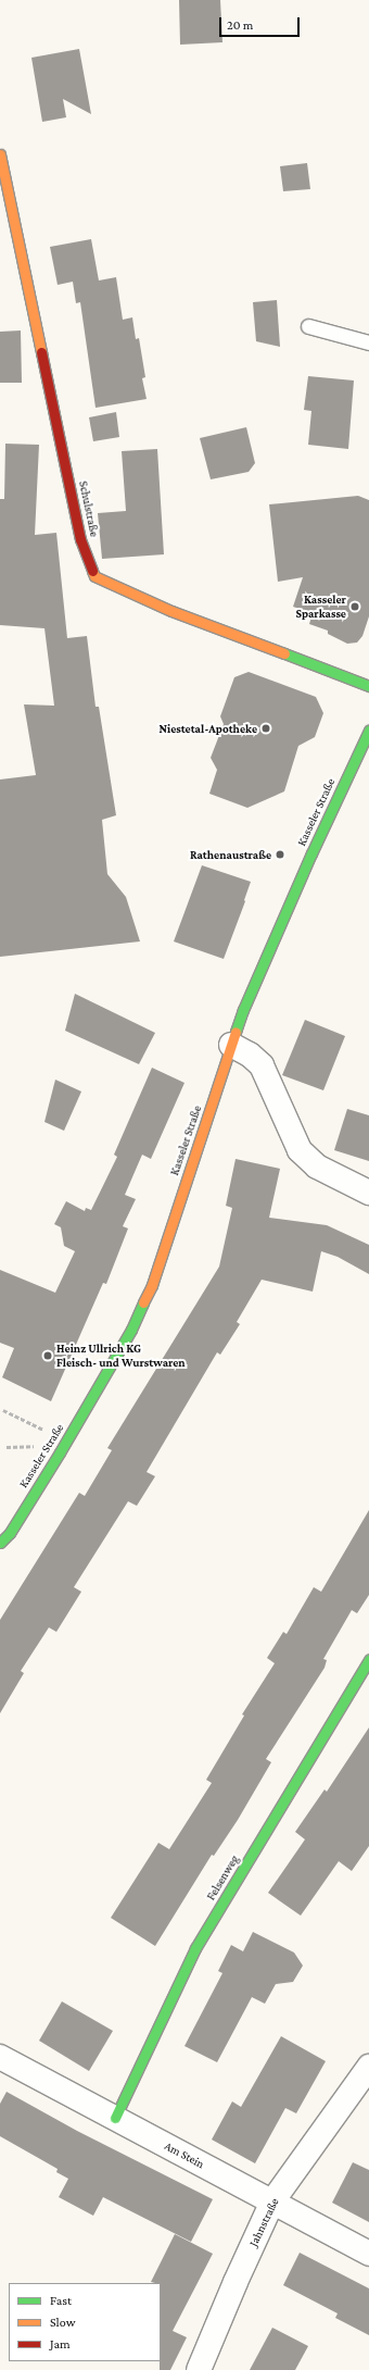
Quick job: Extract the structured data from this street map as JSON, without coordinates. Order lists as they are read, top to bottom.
{
  "streets": {
    "street": [
      "Schulstraße",
      "Kasseler Straße",
      "Felsenweg",
      "Am Stein",
      "Jahnstraße"
    ]
  },
  "crossings": [
    ["Felsenweg", "Am Stein"],
    ["Am Stein", "Jahnstraße"]
  ],
  "places": [
    "Kasseler Sparkasse",
    "Niestetal-Apotheke",
    "Rathenaustraße",
    "Heinz Ullrich KG Fleisch- und Wurstwaren"
  ],
  "legend": ["Fast", "Slow", "Jam"],
  "scale_bar": "20 m"
}
